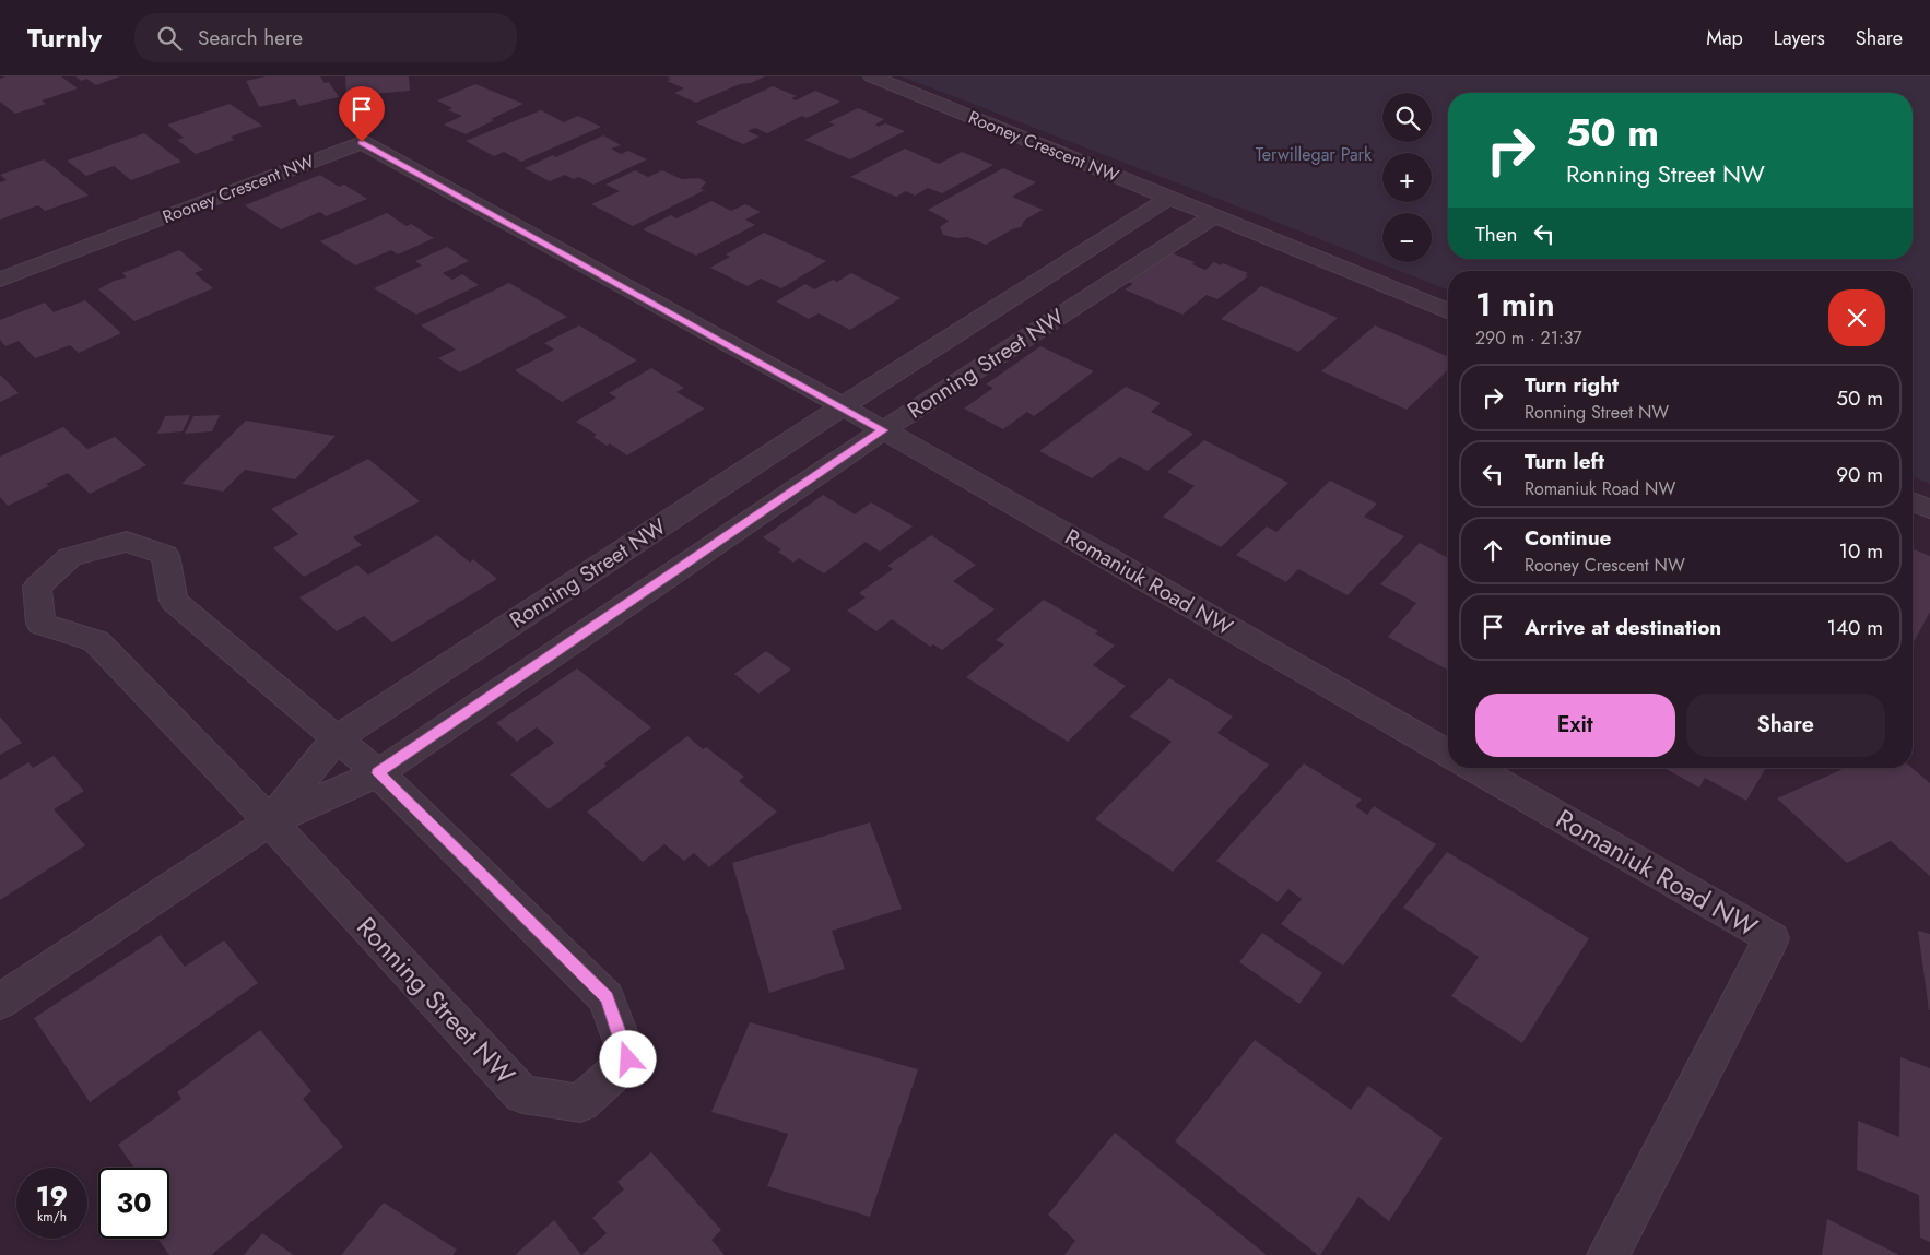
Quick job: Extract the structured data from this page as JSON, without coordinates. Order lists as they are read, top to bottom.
{
  "streets": {
    "street": ["Rooney Crescent NW", "Ronning Street NW", "Romaniuk Road NW"]
  },
  "crossings": [
    ["Rooney Crescent NW", "Ronning Street NW"],
    ["Rooney Crescent NW", "Romaniuk Road NW"],
    ["Ronning Street NW", "Romaniuk Road NW"]
  ],
  "parks": ["Terwillegar Park"],
  "page": {
    "header": "Turnly",
    "search": "Search here",
    "nav": ["Map", "Layers", "Share"],
    "map_buttons": ["+", "−"],
    "turn": ["50 m", "Ronning Street NW"],
    "then": "Then",
    "heading": ["1 min", "290 m · 21:37"],
    "list": [
      {
        "name": "Turn right",
        "note": "Ronning Street NW",
        "value": "50 m"
      },
      {
        "name": "Turn left",
        "note": "Romaniuk Road NW",
        "value": "90 m"
      },
      {
        "name": "Continue",
        "note": "Rooney Crescent NW",
        "value": "10 m"
      },
      {
        "name": "Arrive at destination",
        "value": "140 m"
      }
    ],
    "buttons": ["Exit", "Share"],
    "speed": "19 km/h",
    "limit": "30"
  }
}
